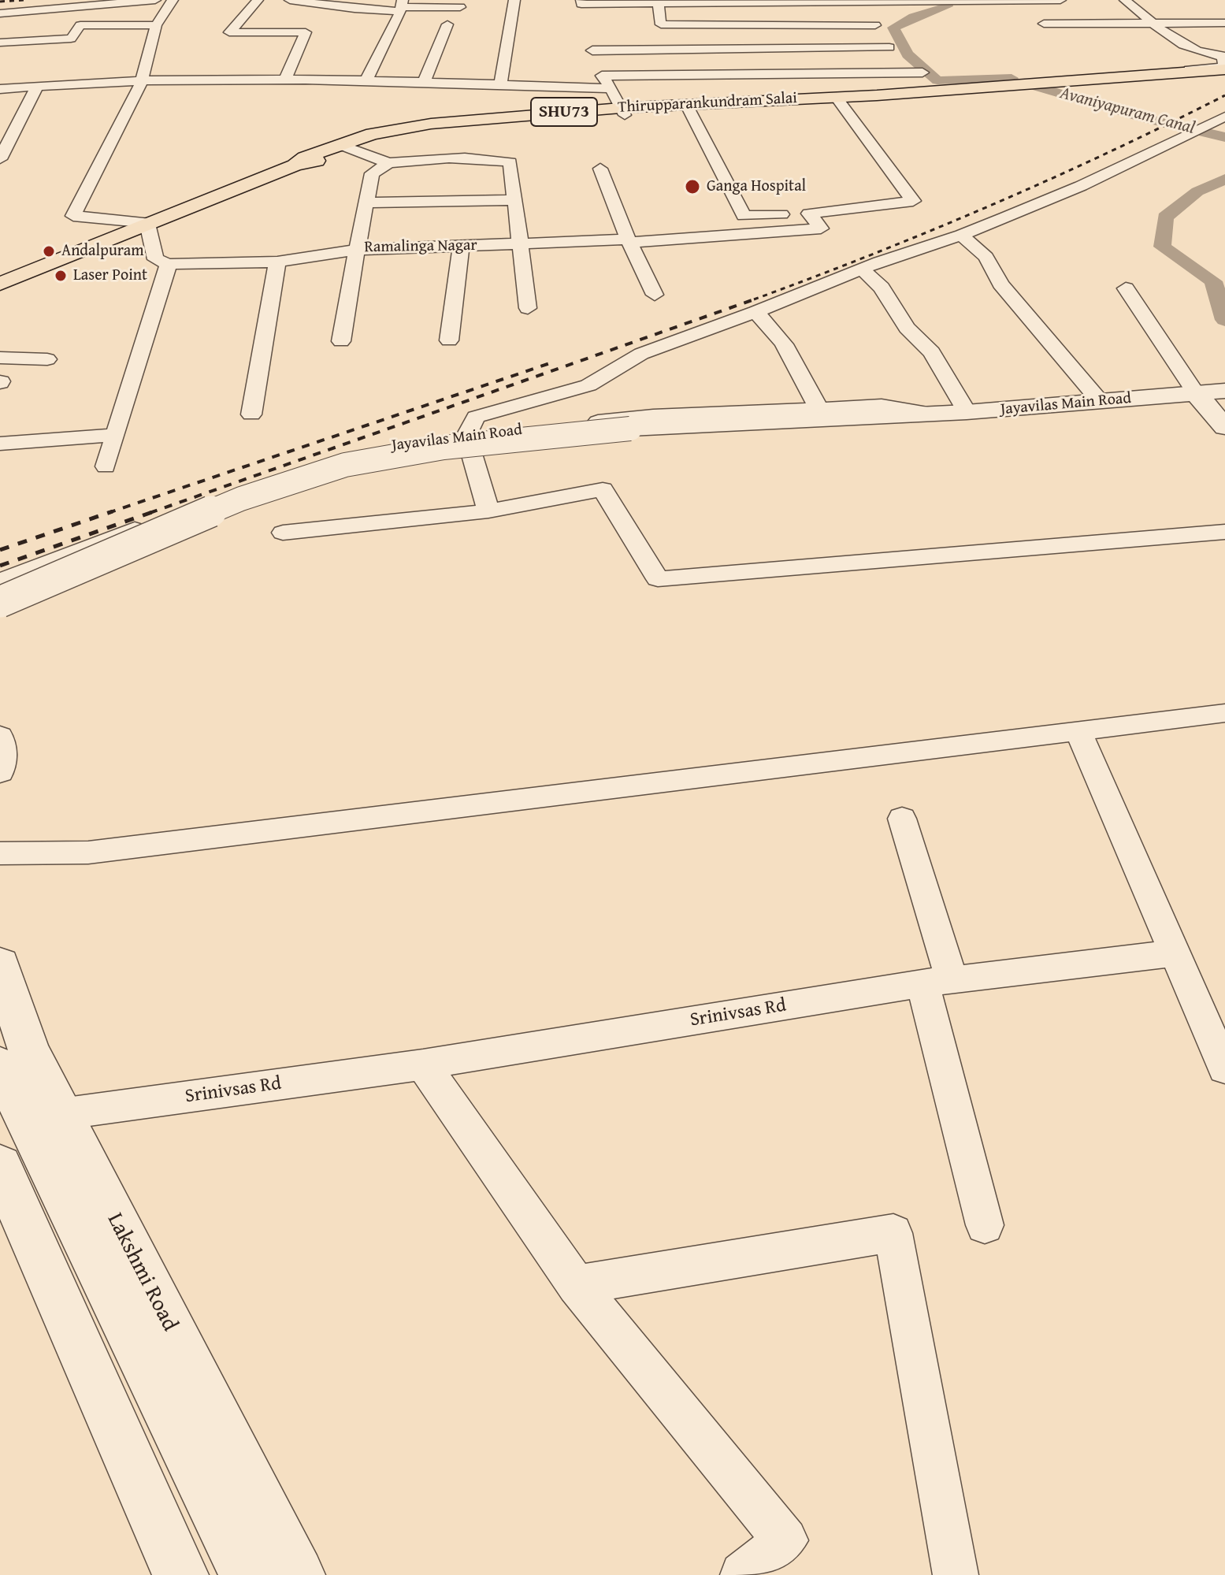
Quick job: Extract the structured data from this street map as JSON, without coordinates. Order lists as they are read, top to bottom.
{
  "streets": {
    "main road": ["Thirupparankundram Salai", "SHU73"],
    "street": [
      "Ramalinga Nagar",
      "Jayavilas Main Road",
      "Srinivsas Rd",
      "Lakshmi Road"
    ]
  },
  "crossings": [
    ["Srinivsas Rd", "Lakshmi Road"]
  ],
  "water": ["Avaniyapuram Canal"],
  "places": ["Ganga Hospital", "Andalpuram", "Laser Point"]
}
